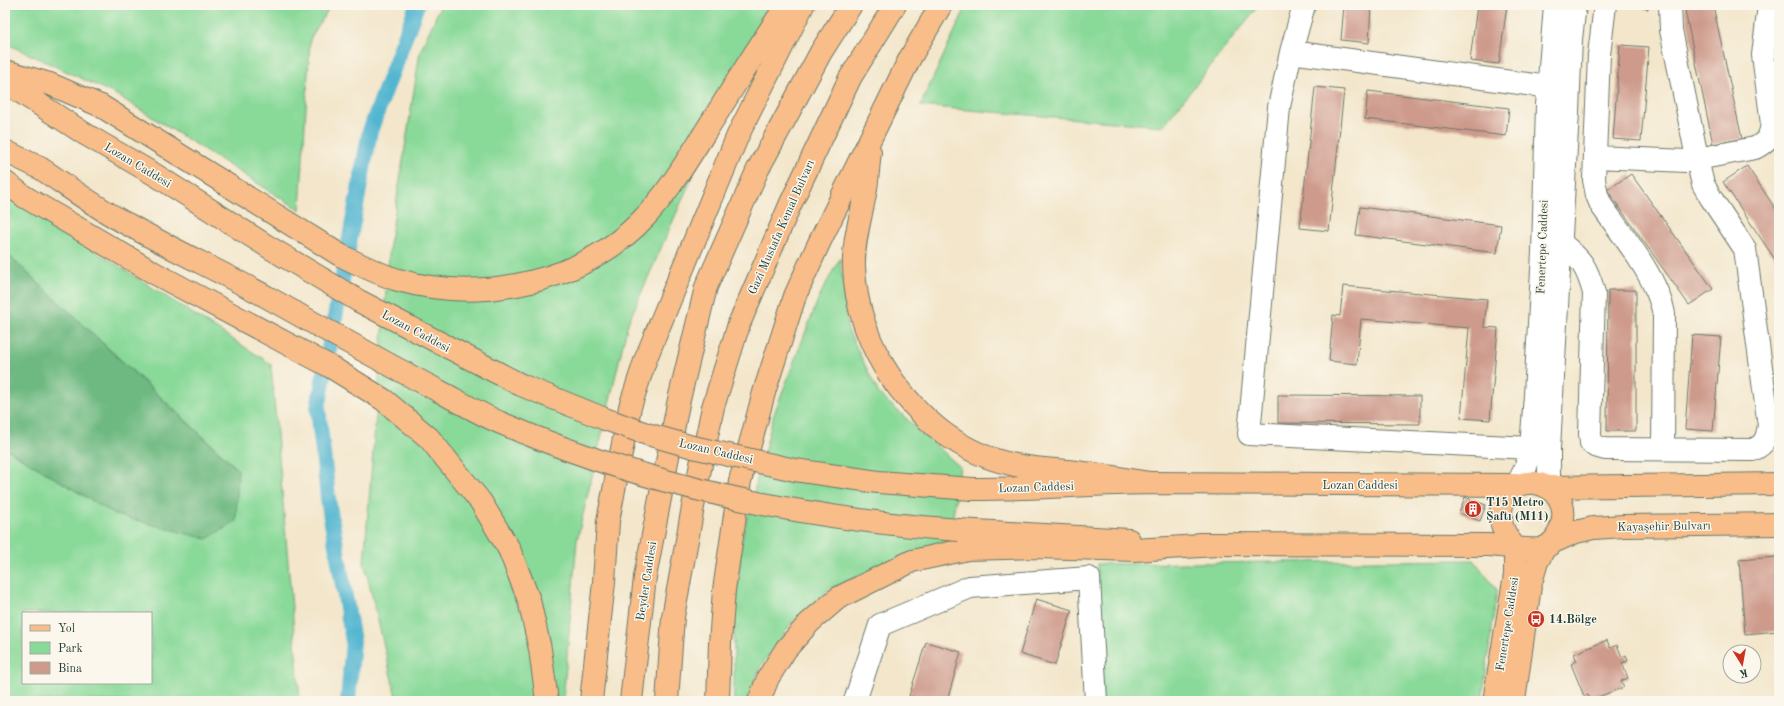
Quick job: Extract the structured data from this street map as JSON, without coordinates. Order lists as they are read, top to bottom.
{
  "streets": {
    "main road": [
      "Lozan Caddesi",
      "Gazi Mustafa Kemal Bulvarı",
      "Fenertepe Caddesi",
      "Kayaşehir Bulvarı",
      "Beyder Caddesi"
    ]
  },
  "crossings": [
    ["Lozan Caddesi", "Fenertepe Caddesi"],
    ["Lozan Caddesi", "Kayaşehir Bulvarı"],
    ["Fenertepe Caddesi", "Kayaşehir Bulvarı"]
  ],
  "places": {
    "building": ["T15 Metro Şaftı (M11)"],
    "bus stop": ["14.Bölge"]
  },
  "legend": ["Yol", "Park", "Bina"],
  "north": "bottom"
}
